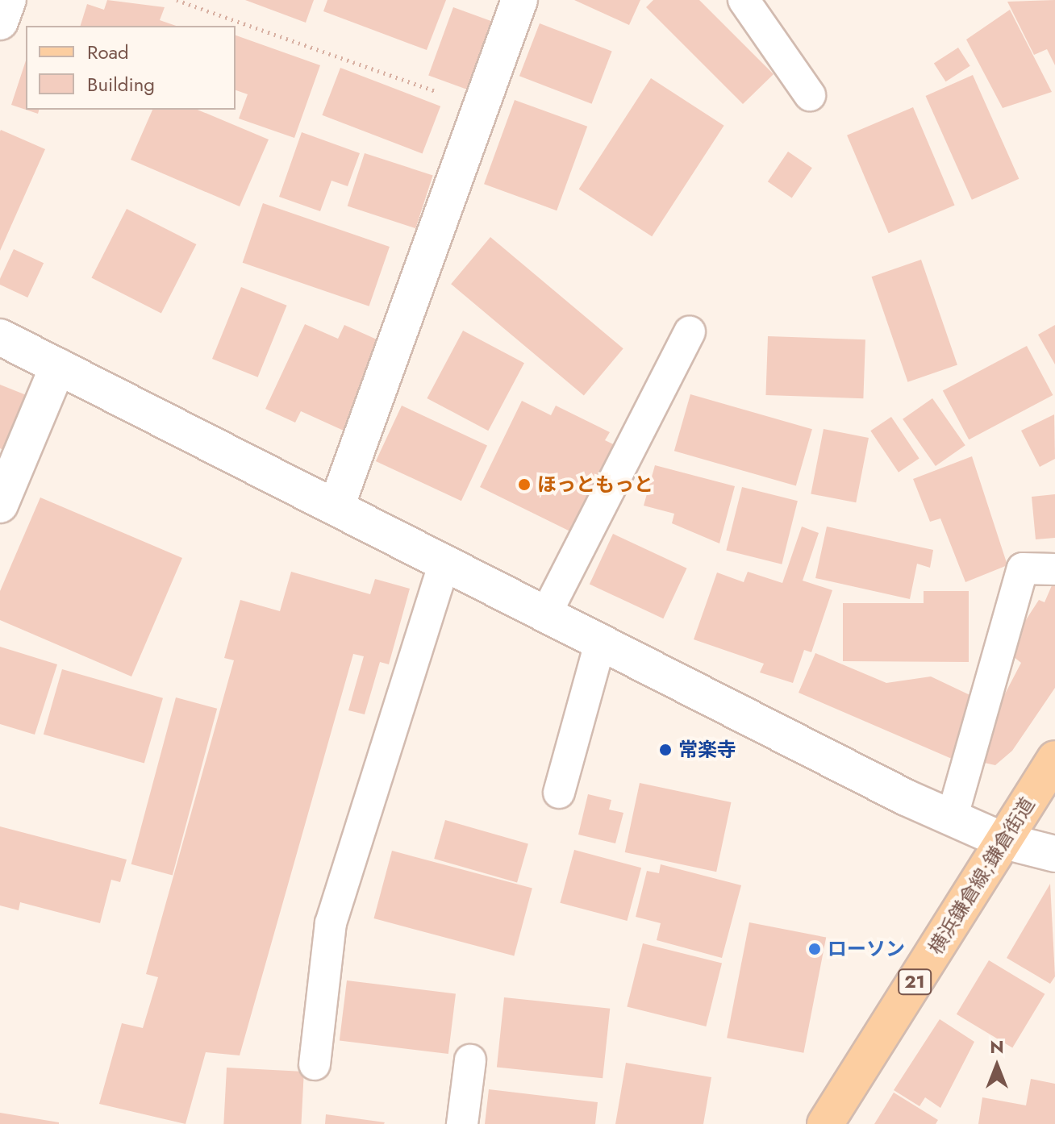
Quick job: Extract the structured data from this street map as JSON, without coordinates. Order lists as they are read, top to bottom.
{
  "streets": {
    "main road": ["横浜鎌倉線;鎌倉街道", "21"]
  },
  "places": ["ほっともっと", "常楽寺", "ローソン"],
  "legend": ["Road", "Building"],
  "north": "top"
}
